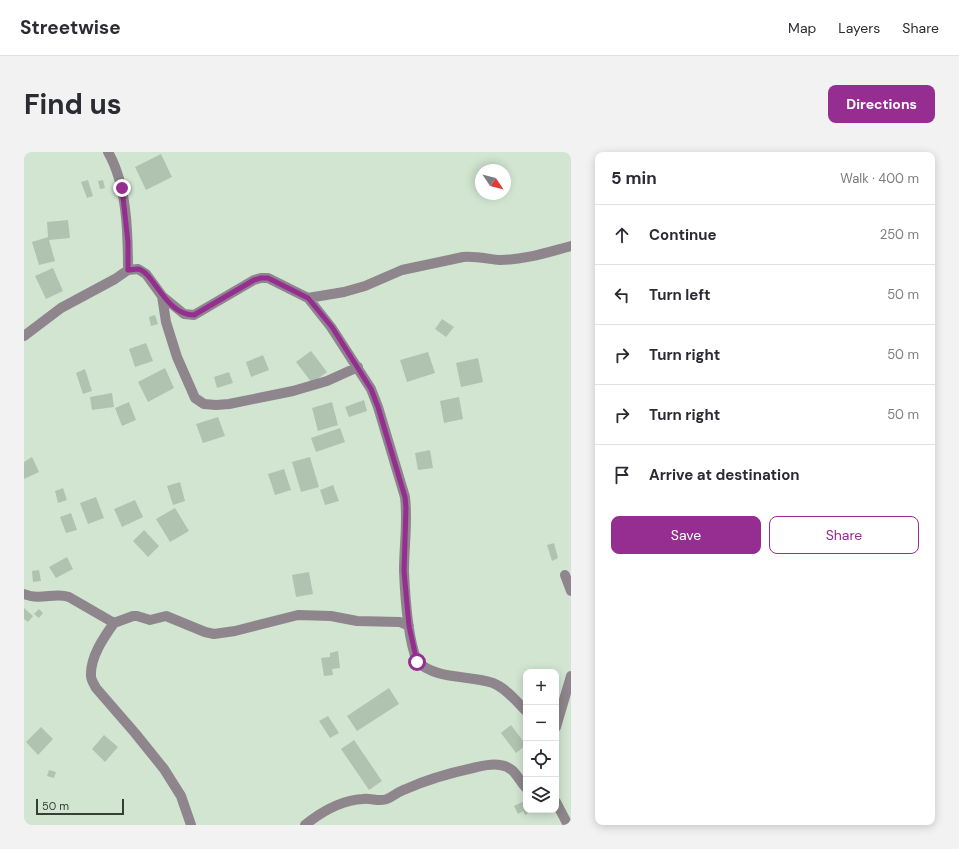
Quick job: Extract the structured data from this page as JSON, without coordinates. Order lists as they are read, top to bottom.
{
  "scale_bar": "50 m",
  "north": "bottom right",
  "page": {
    "header": "Streetwise",
    "nav": ["Map", "Layers", "Share"],
    "buttons": [
      "Directions",
      ["Save", "Share"]
    ],
    "title": "Find us",
    "heading": ["5 min", "Walk · 400 m"],
    "list": [
      ["Continue", "250 m"],
      ["Turn left", "50 m"],
      ["Turn right", "50 m"],
      ["Turn right", "50 m"],
      "Arrive at destination"
    ],
    "map_buttons": ["+", "−"],
    "scale": "50 m"
  }
}
